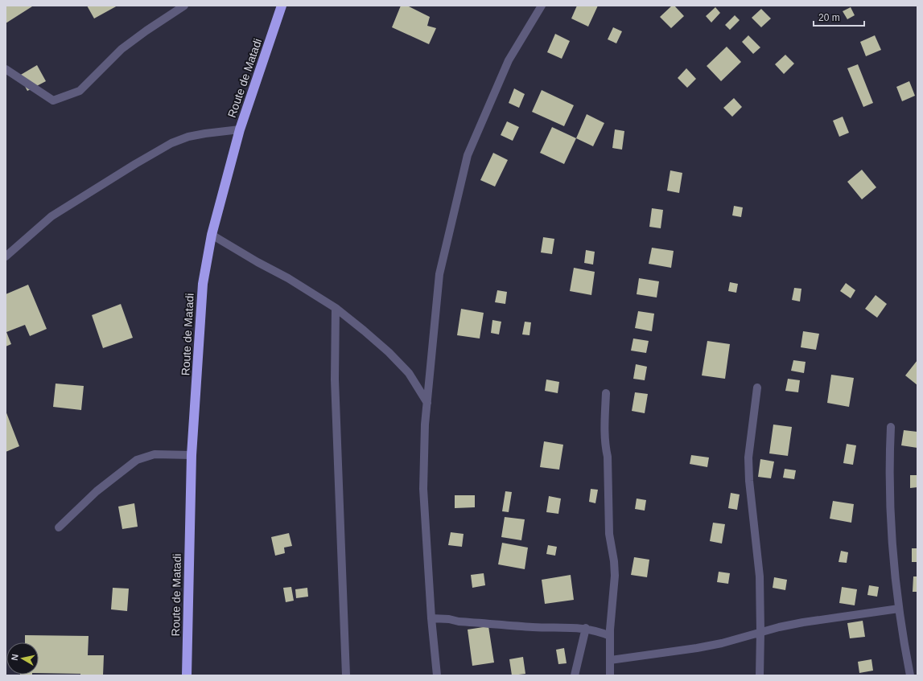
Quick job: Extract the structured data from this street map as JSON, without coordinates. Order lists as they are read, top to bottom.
{
  "streets": {
    "highway": ["Route de Matadi"]
  },
  "scale_bar": "20 m",
  "north": "left"
}
